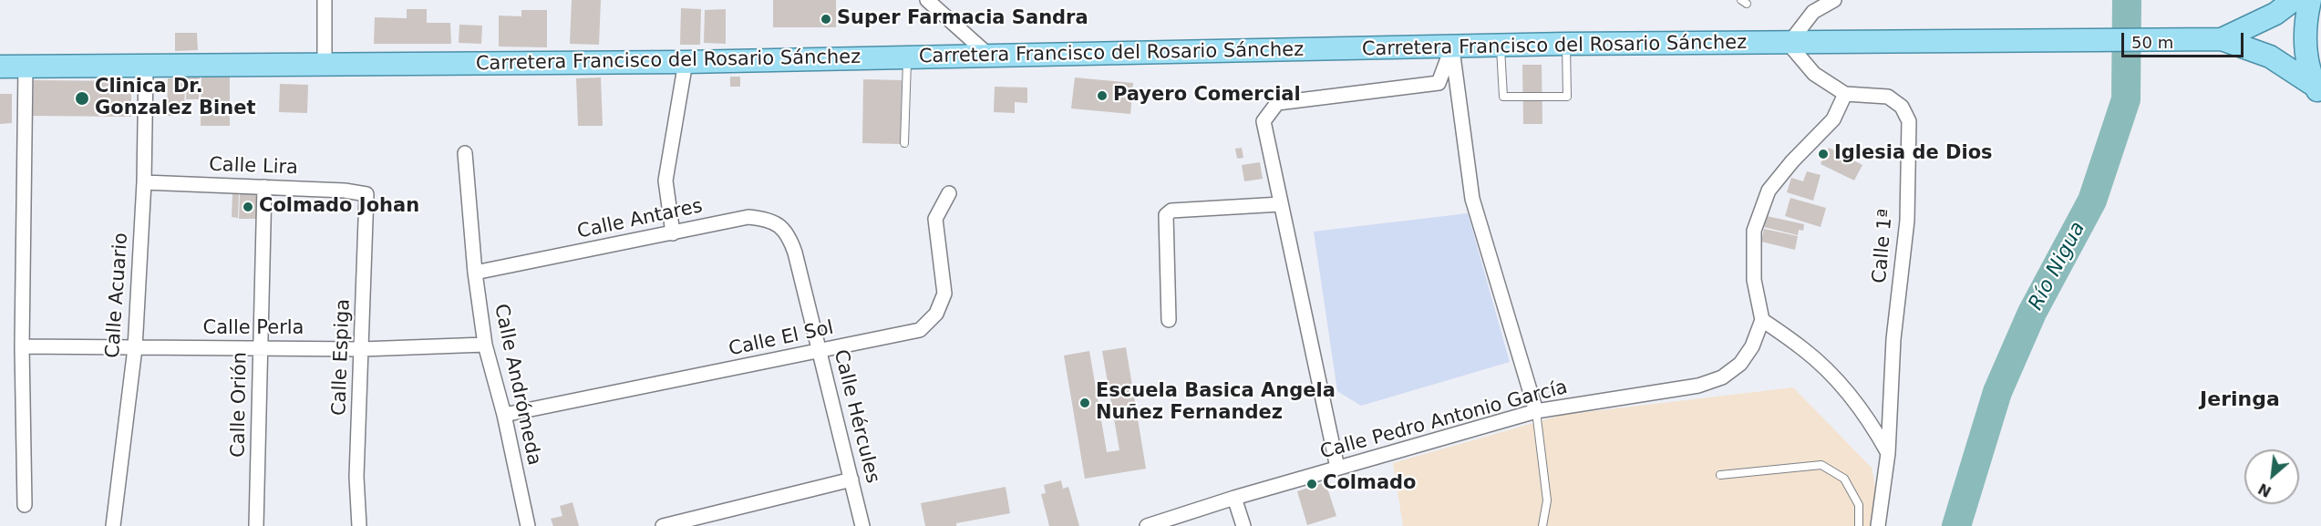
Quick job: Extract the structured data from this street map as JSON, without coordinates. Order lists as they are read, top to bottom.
{
  "streets": {
    "main road": ["Carretera Francisco del Rosario Sánchez"],
    "street": [
      "Calle Lira",
      "Calle Antares",
      "Calle 1ª",
      "Calle Acuario",
      "Calle Perla",
      "Calle El Sol",
      "Calle Espiga",
      "Calle Andrómeda",
      "Calle Orión",
      "Calle Hércules",
      "Calle Pedro Antonio García"
    ]
  },
  "crossings": [
    ["Carretera Francisco del Rosario Sánchez", "Calle 1ª"],
    ["Carretera Francisco del Rosario Sánchez", "Calle Acuario"],
    ["Calle Lira", "Calle Acuario"],
    ["Calle Lira", "Calle Espiga"],
    ["Calle Lira", "Calle Orión"],
    ["Calle Antares", "Calle Andrómeda"],
    ["Calle Antares", "Calle Hércules"],
    ["Calle Acuario", "Calle Perla"],
    ["Calle Perla", "Calle Espiga"],
    ["Calle Perla", "Calle Andrómeda"],
    ["Calle Perla", "Calle Orión"],
    ["Calle El Sol", "Calle Andrómeda"],
    ["Calle El Sol", "Calle Hércules"]
  ],
  "districts": ["Jeringa"],
  "water": ["Río Nigua"],
  "places": [
    "Super Farmacia Sandra",
    "Payero Comercial",
    "Clinica Dr. Gonzalez Binet",
    "Iglesia de Dios",
    "Colmado Johan",
    "Escuela Basica Angela Nuñez Fernandez",
    "Colmado"
  ],
  "scale_bar": "50 m",
  "north": "bottom left"
}
